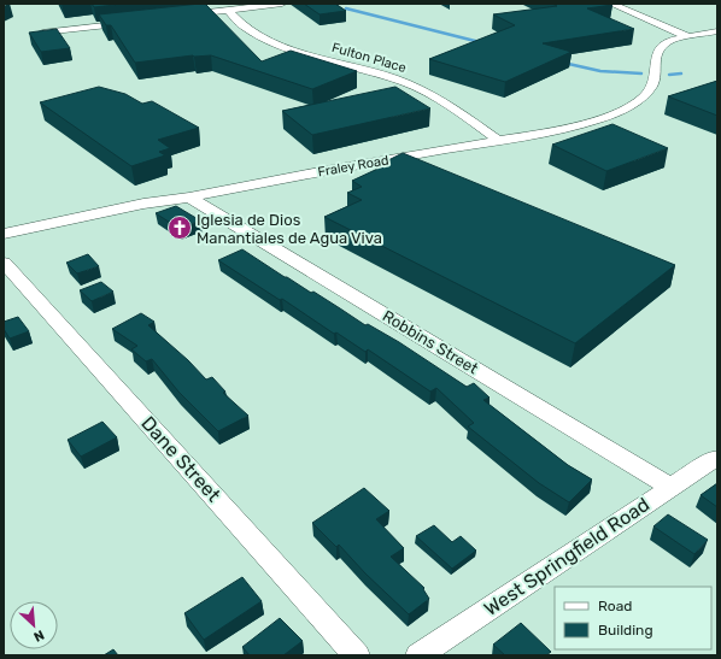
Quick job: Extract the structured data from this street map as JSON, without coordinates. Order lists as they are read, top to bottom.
{
  "streets": {
    "street": [
      "Fulton Place",
      "Fraley Road",
      "Robbins Street",
      "Dane Street",
      "West Springfield Road"
    ]
  },
  "crossings": [
    ["Fulton Place", "Fraley Road"],
    ["Fraley Road", "Robbins Street"],
    ["Robbins Street", "West Springfield Road"]
  ],
  "places": {
    "church": ["Iglesia de Dios Manantiales de Agua Viva"]
  },
  "legend": ["Road", "Building"],
  "north": "bottom right"
}
